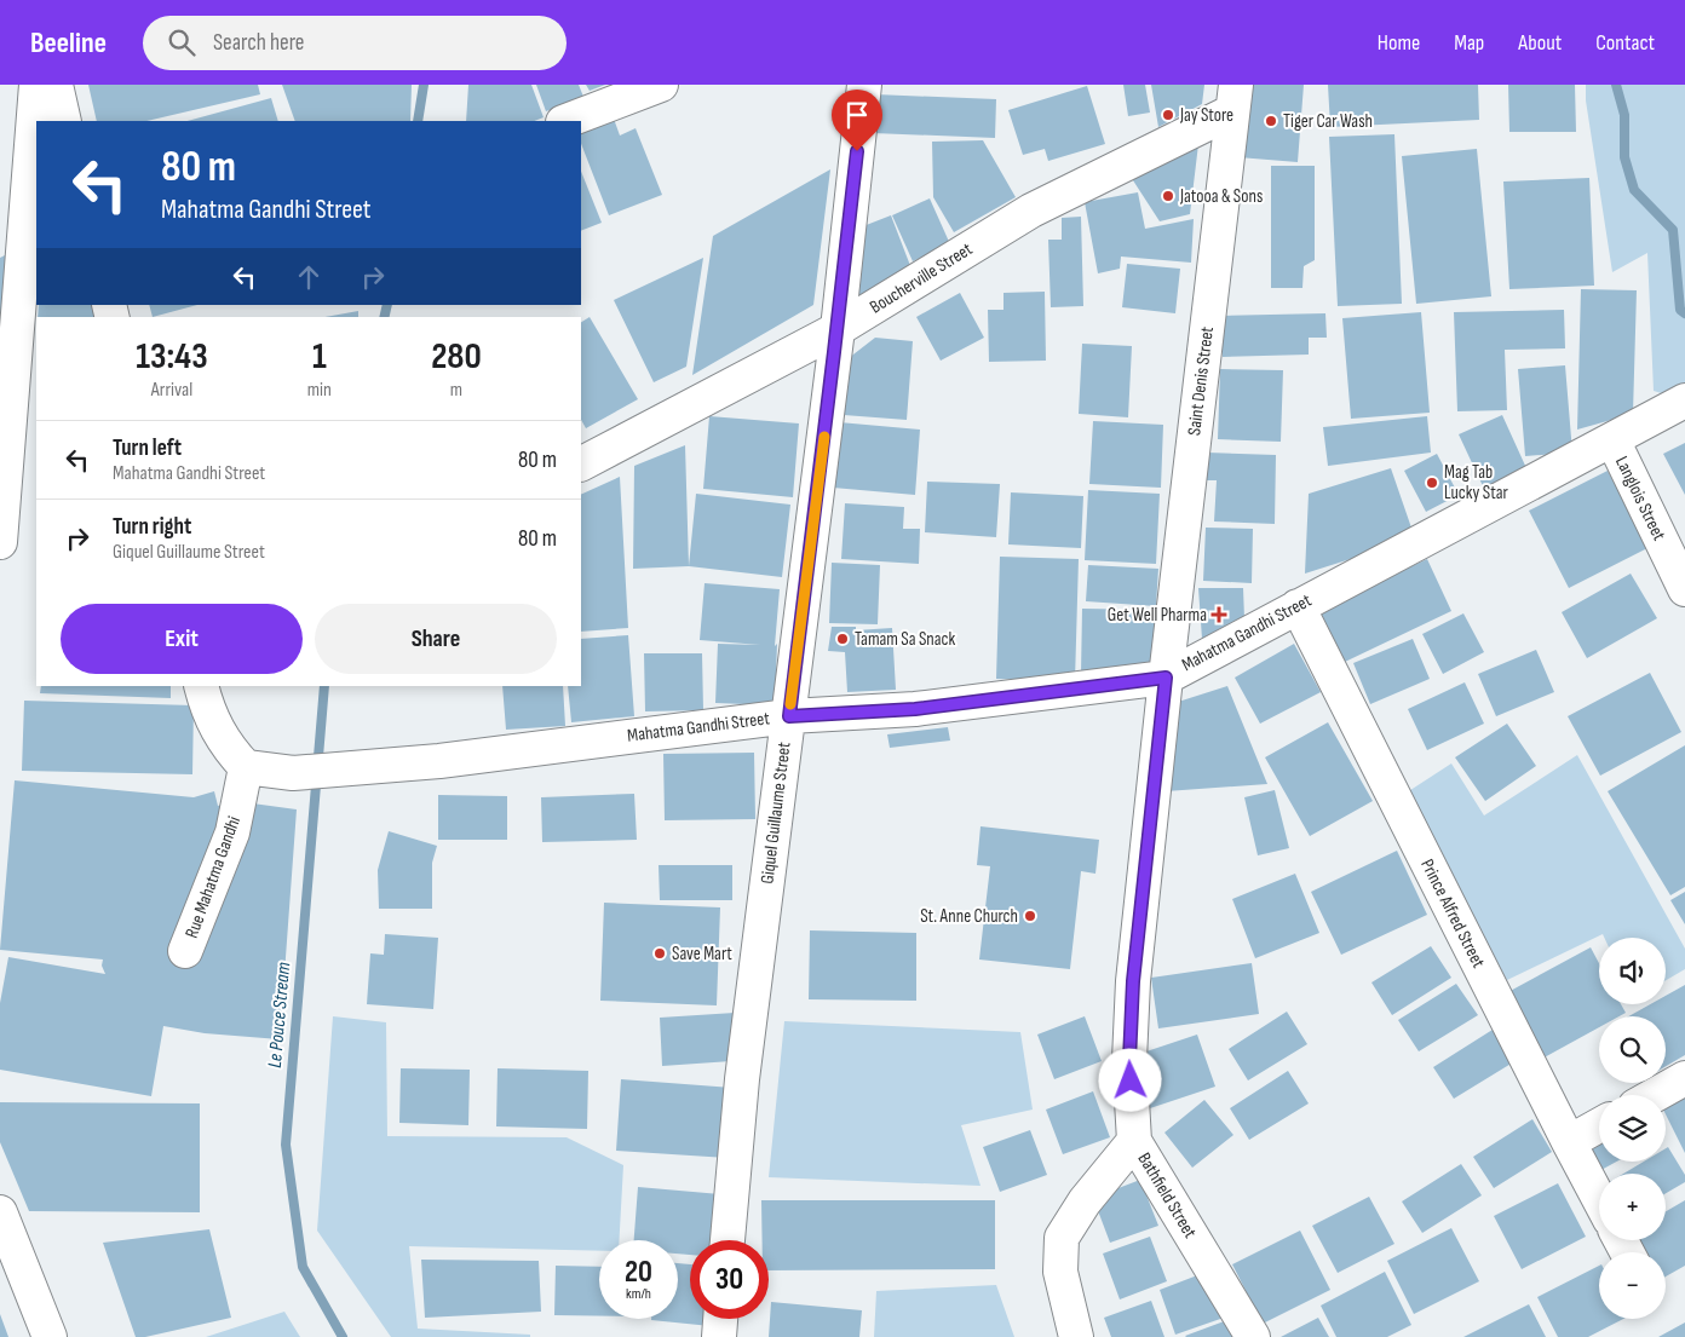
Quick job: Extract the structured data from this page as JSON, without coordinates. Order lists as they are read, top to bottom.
{
  "streets": {
    "street": [
      "Boucherville Street",
      "Saint Denis Street",
      "Langlois Street",
      "Mahatma Gandhi Street",
      "Giquel Guillaume Street",
      "Rue Mahatma Gandhi",
      "Prince Alfred Street",
      "Bathfield Street"
    ]
  },
  "crossings": [
    ["Boucherville Street", "Saint Denis Street"],
    ["Boucherville Street", "Giquel Guillaume Street"],
    ["Saint Denis Street", "Mahatma Gandhi Street"],
    ["Saint Denis Street", "Bathfield Street"],
    ["Langlois Street", "Mahatma Gandhi Street"],
    ["Mahatma Gandhi Street", "Giquel Guillaume Street"],
    ["Mahatma Gandhi Street", "Rue Mahatma Gandhi"],
    ["Mahatma Gandhi Street", "Prince Alfred Street"],
    ["Mahatma Gandhi Street", "Bathfield Street"]
  ],
  "water": ["Le Pouce Stream"],
  "places": {
    "other": [
      "Jay Store",
      "Tiger Car Wash",
      "Jatooa & Sons",
      "Mag Tab Lucky Star",
      "Tamam Sa Snack",
      "St. Anne Church",
      "Save Mart"
    ],
    "health": ["Get Well Pharma"]
  },
  "page": {
    "header": "Beeline",
    "search": "Search here",
    "nav": [
      "Home",
      "Map",
      "About",
      "Contact"
    ],
    "turn": ["80 m", "Mahatma Gandhi Street"],
    "eta": [
      "13:43",
      "Arrival",
      "1",
      "min",
      "280",
      "m"
    ],
    "list": [
      {
        "name": "Turn left",
        "note": "Mahatma Gandhi Street",
        "value": "80 m"
      },
      {
        "name": "Turn right",
        "note": "Giquel Guillaume Street",
        "value": "80 m"
      }
    ],
    "buttons": ["Exit", "Share"],
    "map_buttons": ["+", "−"],
    "speed": "20 km/h",
    "limit": "30"
  }
}
